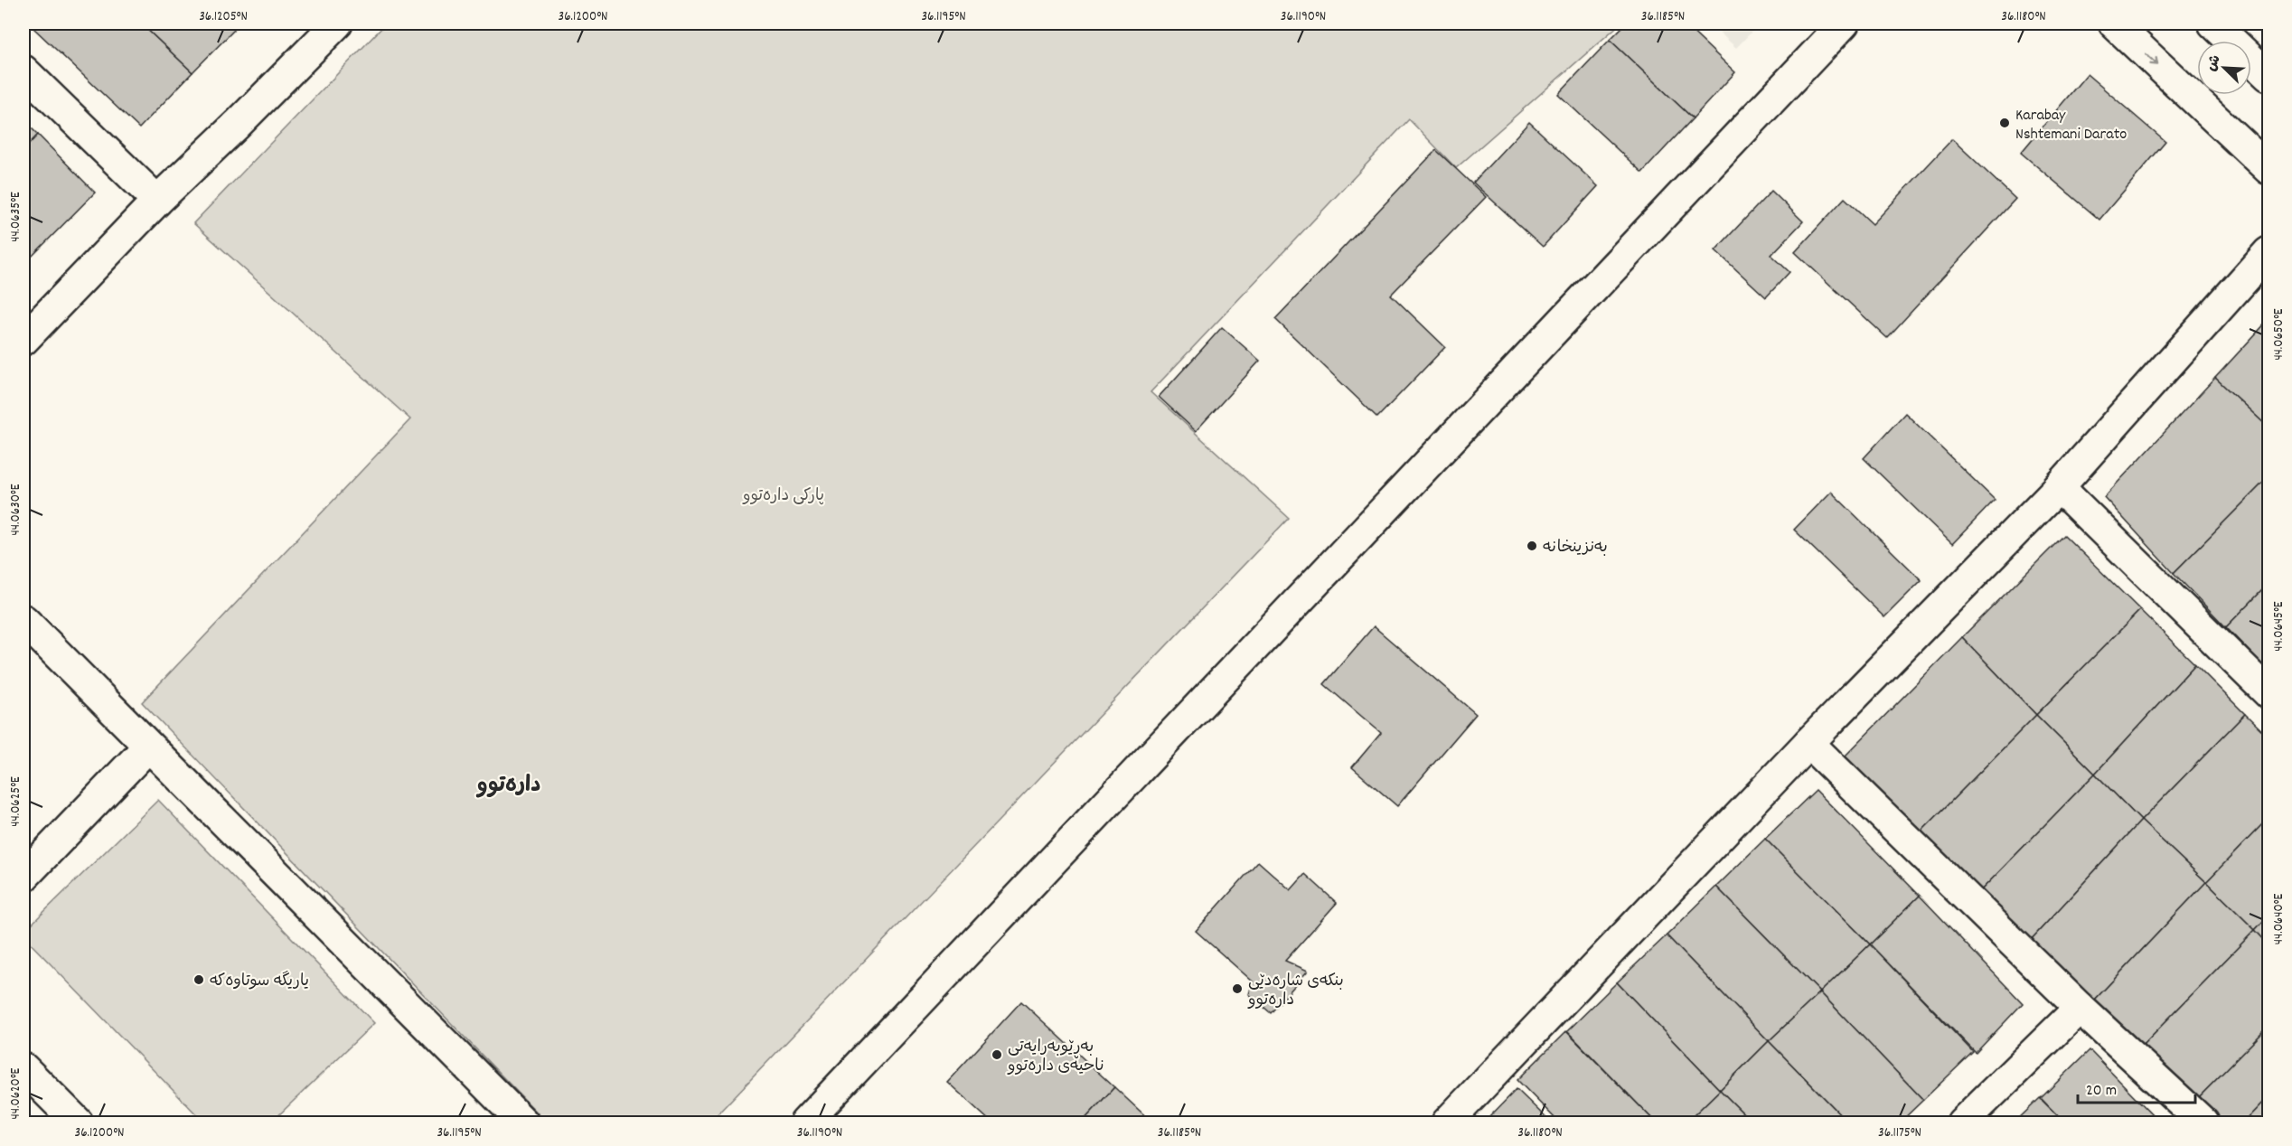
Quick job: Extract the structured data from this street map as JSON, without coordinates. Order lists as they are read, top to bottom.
{
  "districts": ["دارەتوو"],
  "parks": ["پارکی دارەتوو"],
  "places": [
    "Karabay Nshtemani Darato",
    "بەنزینخانە",
    "یاریگە سوتاوەکە",
    "بنکەی شارەدێی دارەتوو",
    "بەڕێوبەرایەتی ناحیەی دارەتوو"
  ],
  "scale_bar": "20 m",
  "north": "top left",
  "coordinates": [
    "36.1205°N",
    "36.1200°N",
    "36.1195°N",
    "36.1190°N",
    "36.1185°N",
    "36.1180°N",
    "44.0635°E",
    "44.0650°E",
    "44.0630°E",
    "44.0645°E",
    "44.0625°E",
    "44.0640°E",
    "44.0620°E",
    "36.1175°N"
  ]
}
